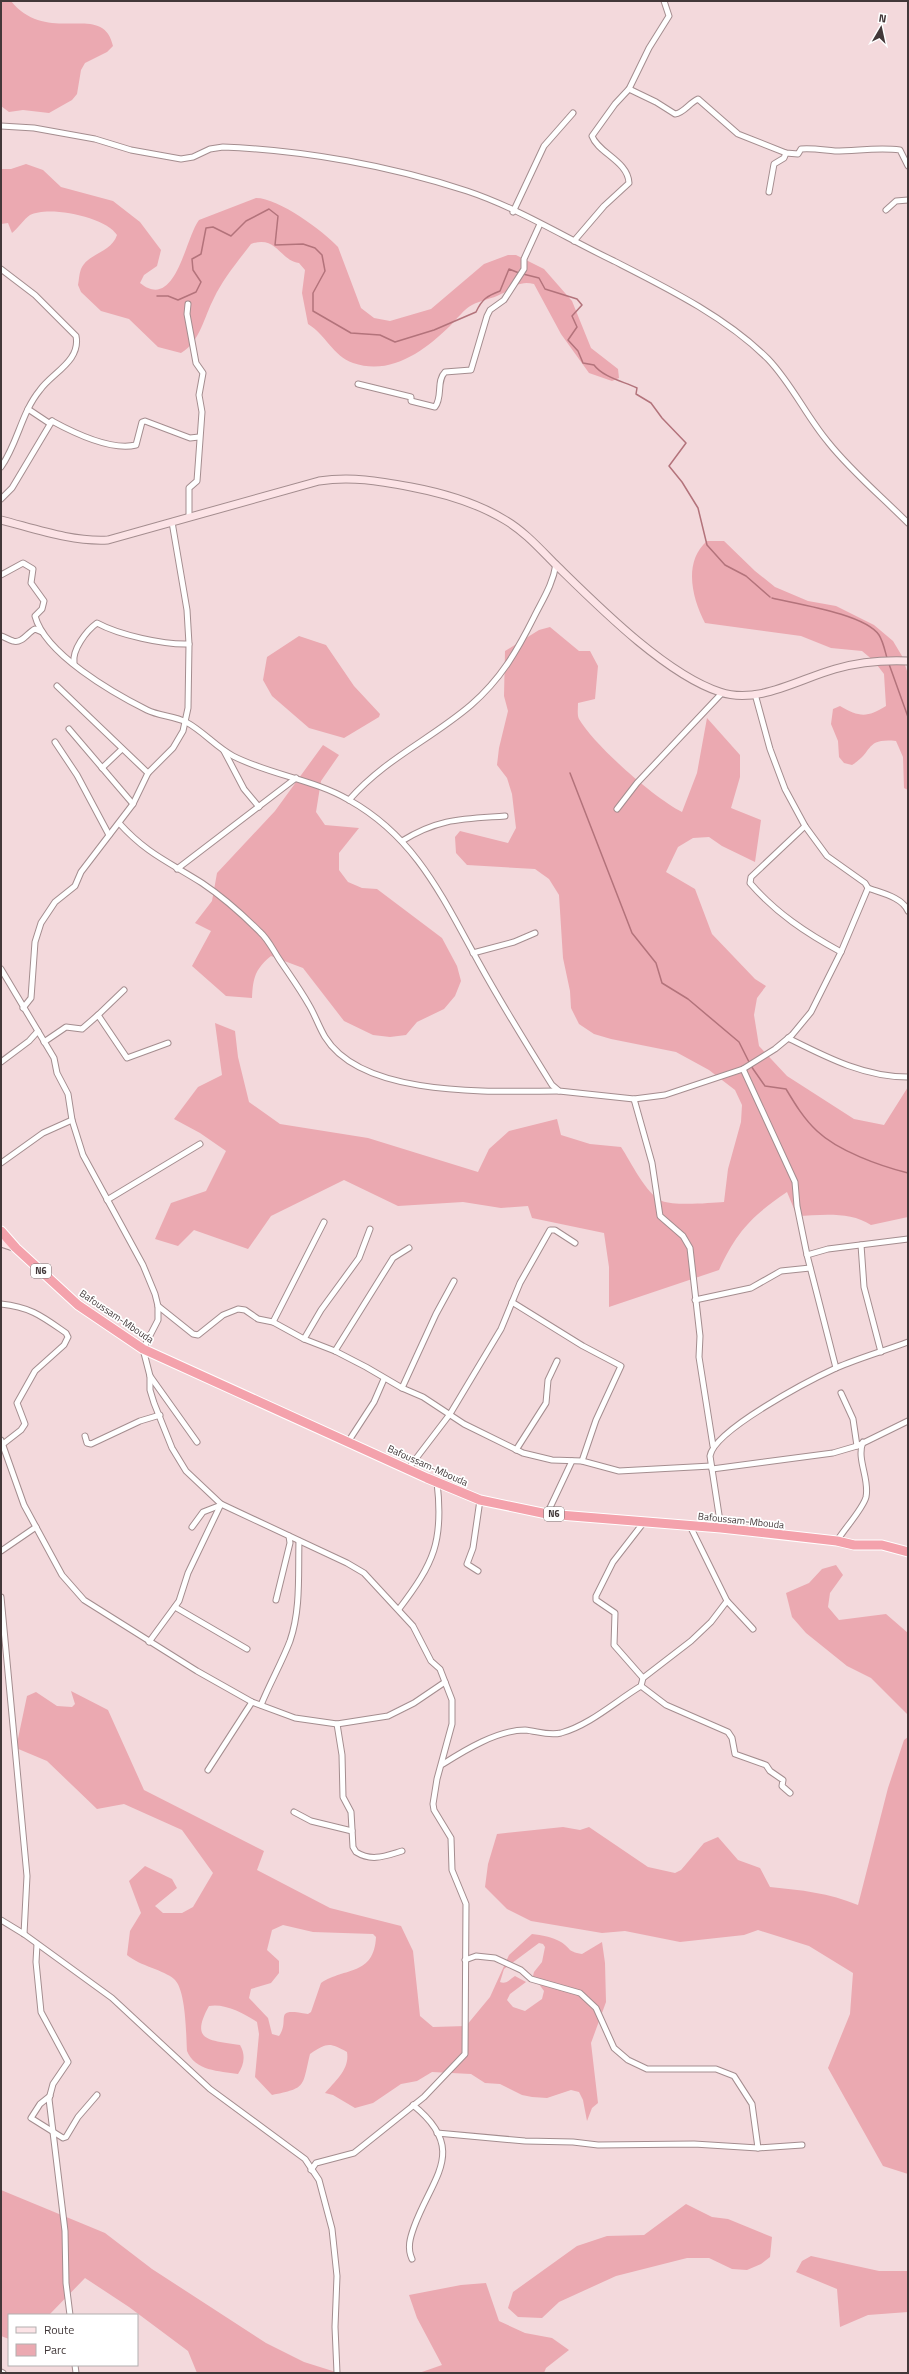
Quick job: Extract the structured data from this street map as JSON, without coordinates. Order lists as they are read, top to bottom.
{
  "streets": {
    "highway": ["N6", "Bafoussam-Mbouda"]
  },
  "legend": ["Route", "Parc"],
  "north": "top"
}
